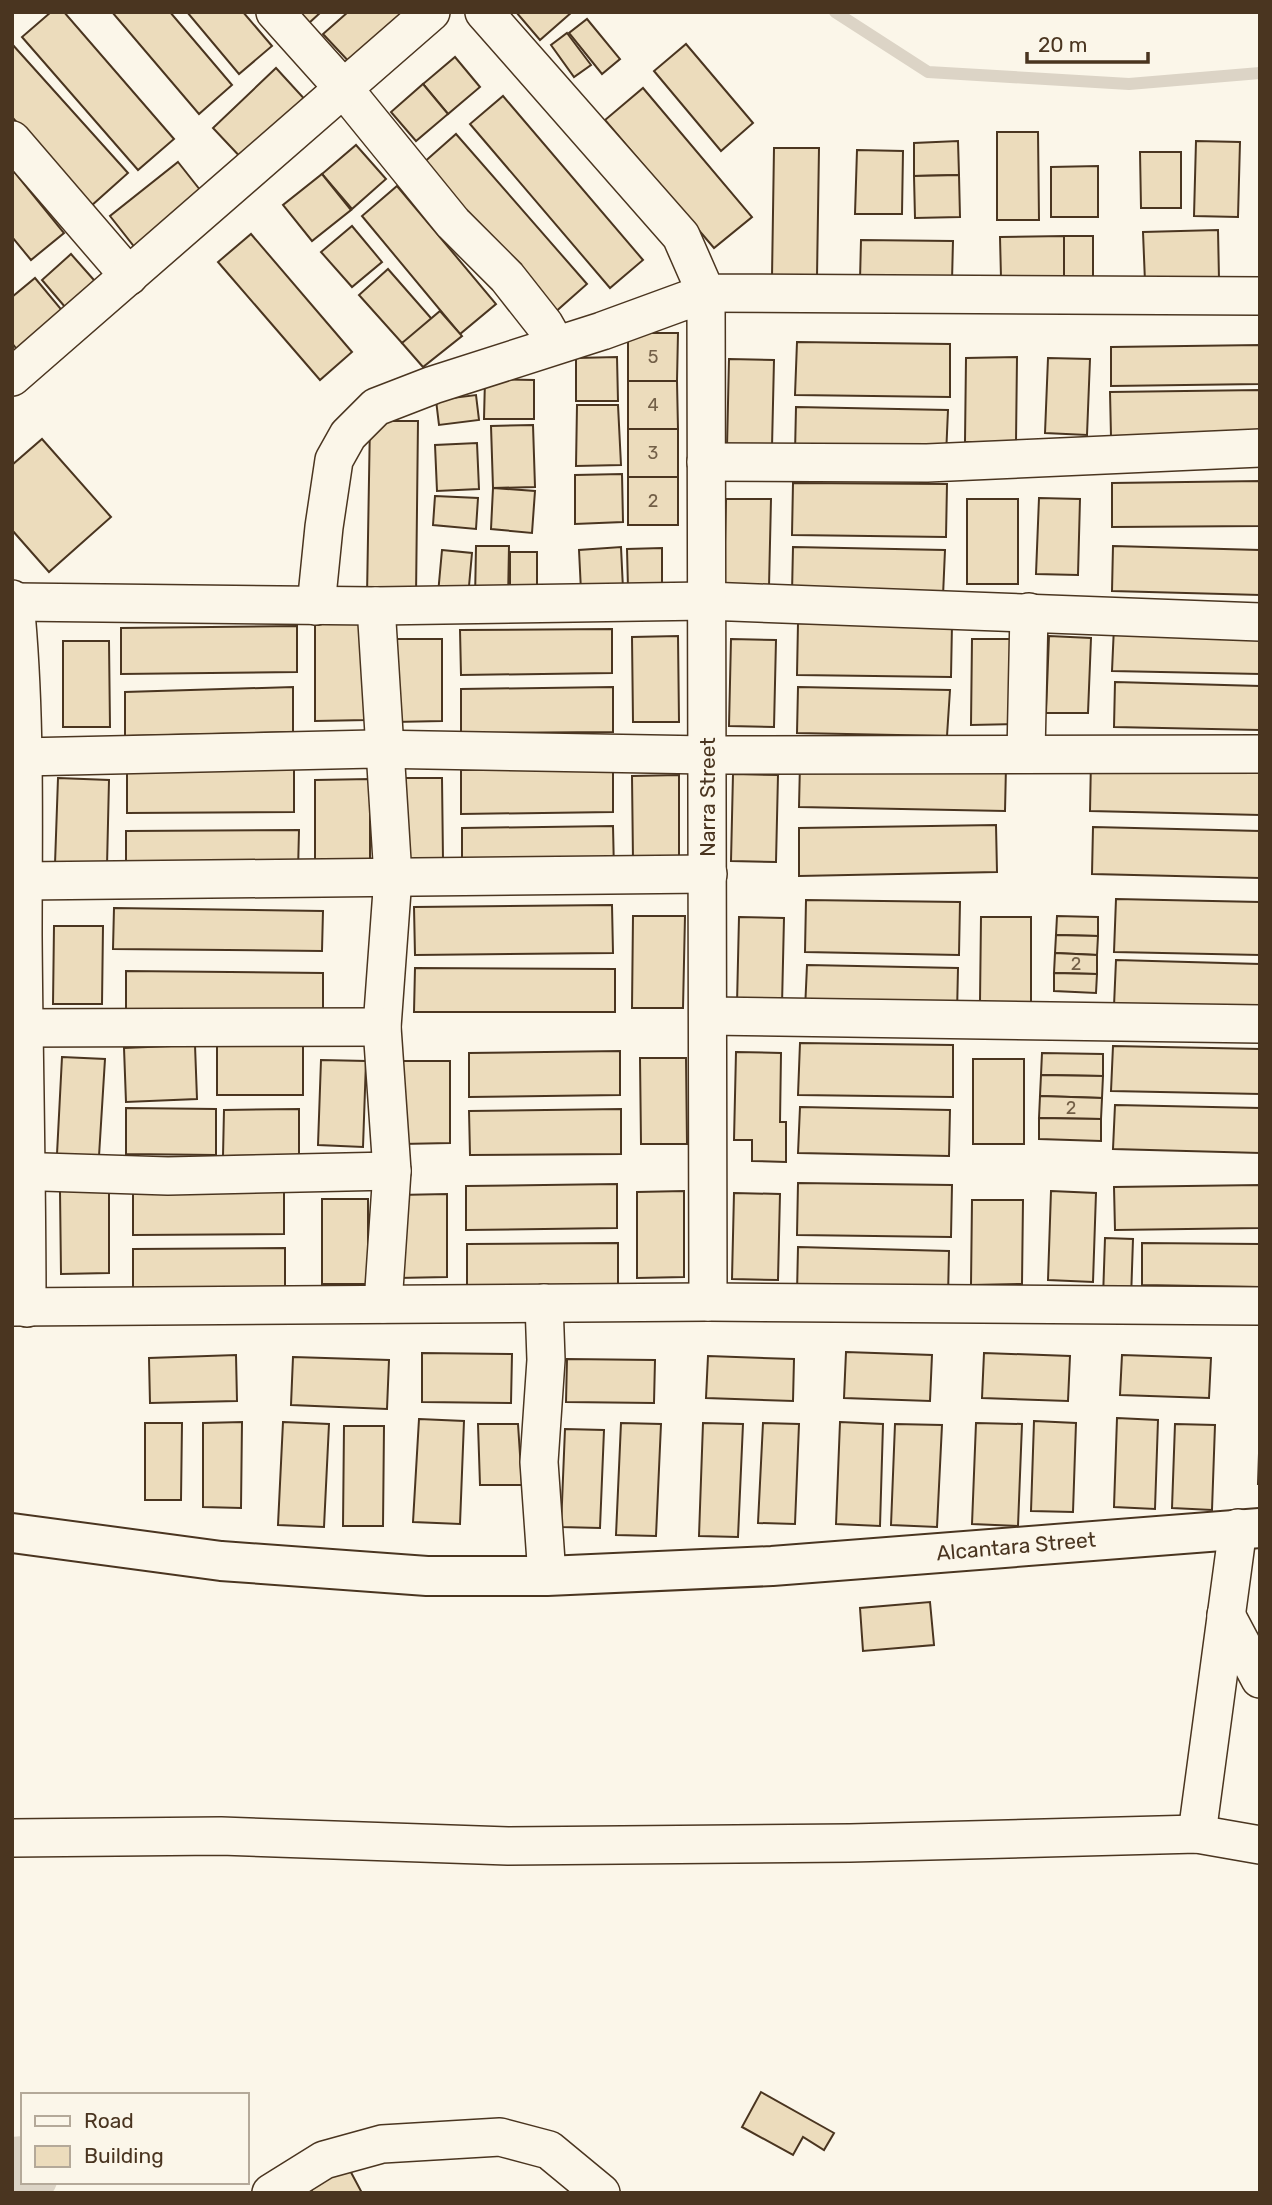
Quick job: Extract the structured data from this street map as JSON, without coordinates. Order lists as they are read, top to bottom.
{
  "streets": {
    "street": ["Narra Street", "Alcantara Street"]
  },
  "house_numbers": [
    "5",
    "4",
    "3",
    "2",
    "2",
    "2"
  ],
  "legend": ["Road", "Building"],
  "scale_bar": "20 m"
}
